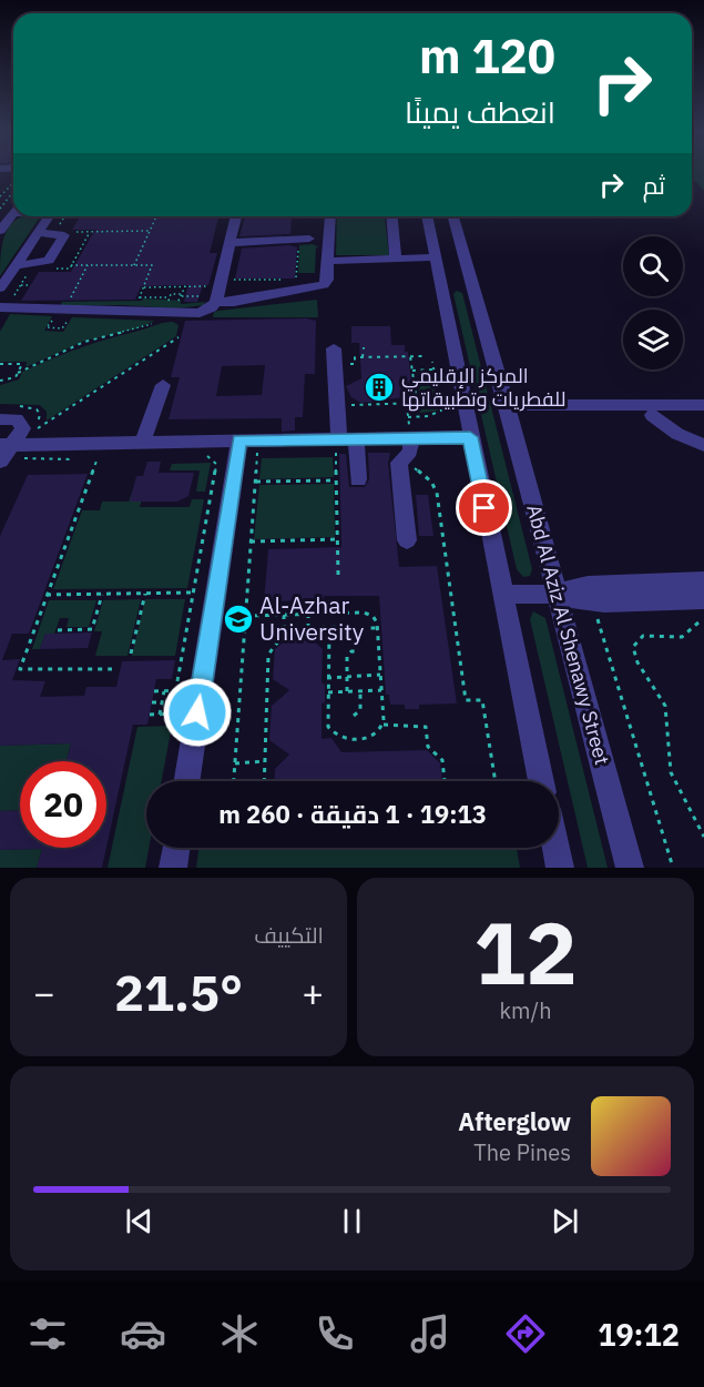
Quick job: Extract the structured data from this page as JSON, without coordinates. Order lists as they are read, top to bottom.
{
  "streets": {
    "street": ["Abd Al Aziz Al Shenawy Street"]
  },
  "places": {
    "building": ["المركز الإقليمي للفطريات وتطبيقاتها"],
    "school or university": ["Al-Azhar University"]
  },
  "page": {
    "turn": ["120 m", "انعطف يمينًا"],
    "then": "ثم",
    "limit": "20",
    "trip": "19:13 · 1 دقيقة · 260 m",
    "tile": [
      ["12", "km/h"],
      "التكييف"
    ],
    "heat": ["−", "21.5°", "+"],
    "song": ["Afterglow", "The Pines"],
    "tabs": "19:12"
  }
}
